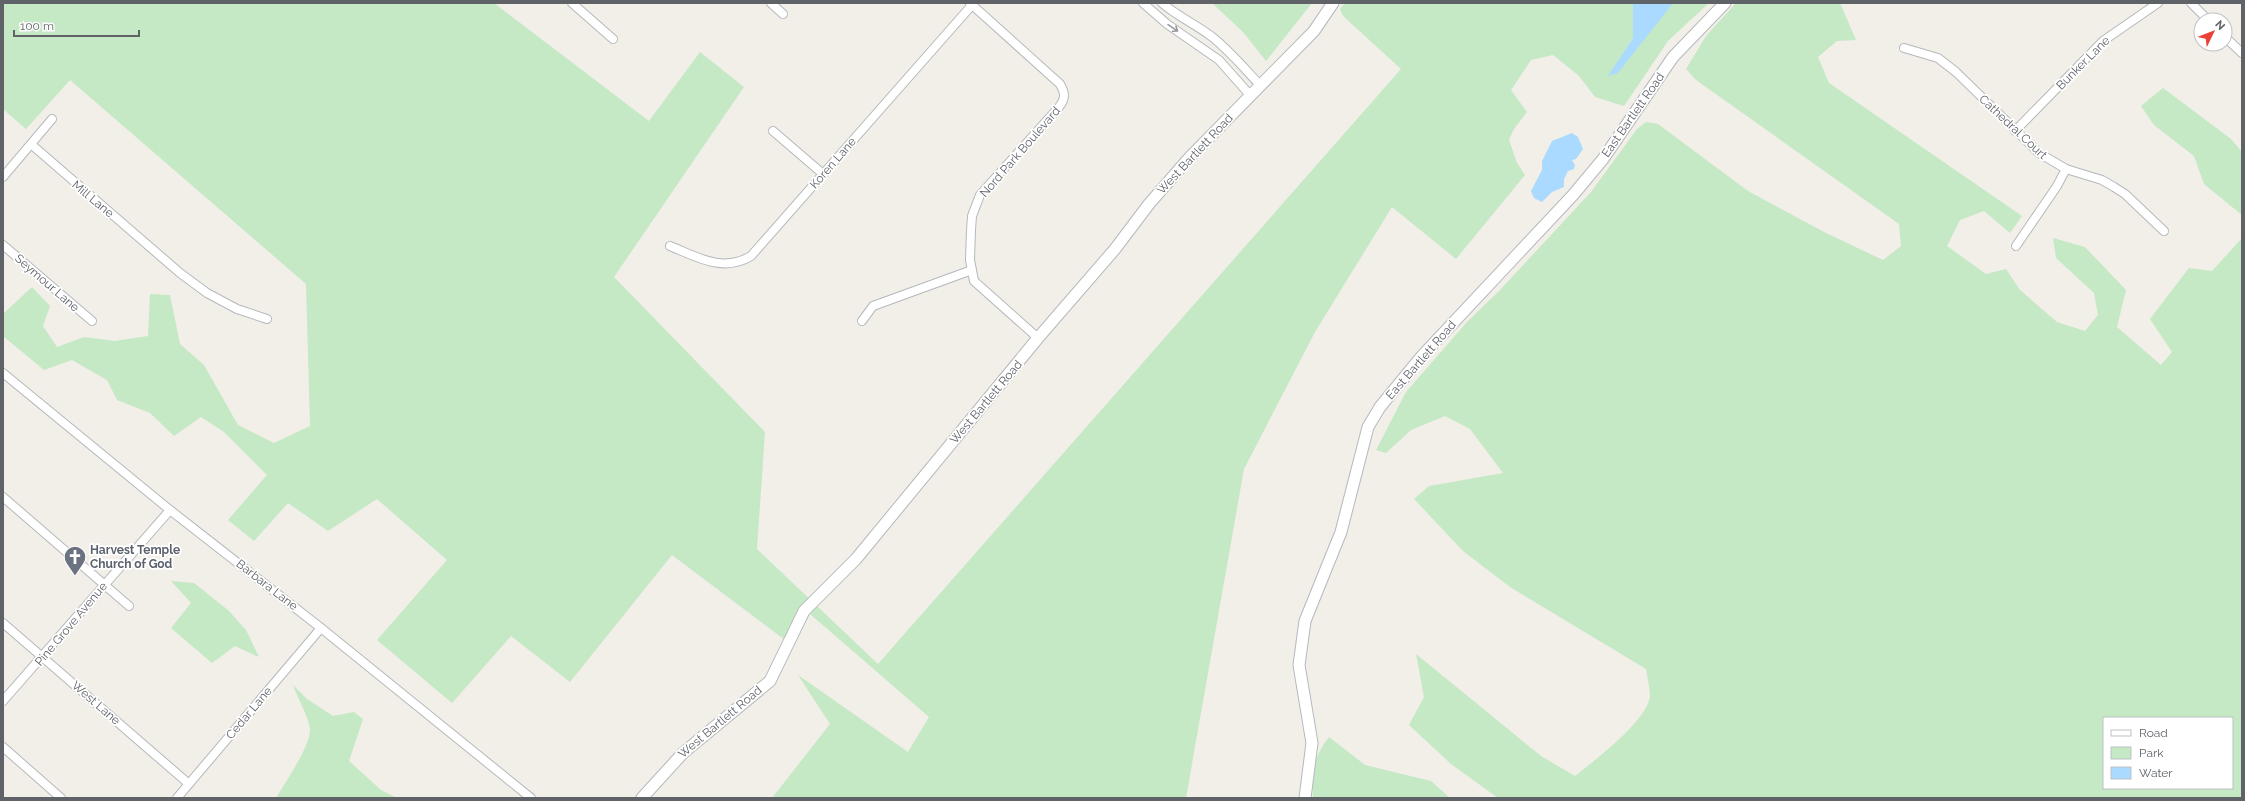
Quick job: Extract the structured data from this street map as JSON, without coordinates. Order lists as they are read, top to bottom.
{
  "streets": {
    "street": [
      "Bunker Lane",
      "East Bartlett Road",
      "Cathedral Court",
      "Nord Park Boulevard",
      "West Bartlett Road",
      "Koren Lane",
      "Mill Lane",
      "Seymour Lane",
      "Barbara Lane",
      "Pine Grove Avenue",
      "West Lane",
      "Cedar Lane"
    ]
  },
  "crossings": [
    ["Bunker Lane", "Cathedral Court"],
    ["Nord Park Boulevard", "West Bartlett Road"],
    ["Nord Park Boulevard", "Koren Lane"],
    ["Barbara Lane", "Pine Grove Avenue"],
    ["Barbara Lane", "Cedar Lane"],
    ["Pine Grove Avenue", "West Lane"],
    ["West Lane", "Cedar Lane"]
  ],
  "places": {
    "church": ["Harvest Temple Church of God"]
  },
  "legend": ["Road", "Park", "Water"],
  "scale_bar": "100 m",
  "north": "top right"
}
